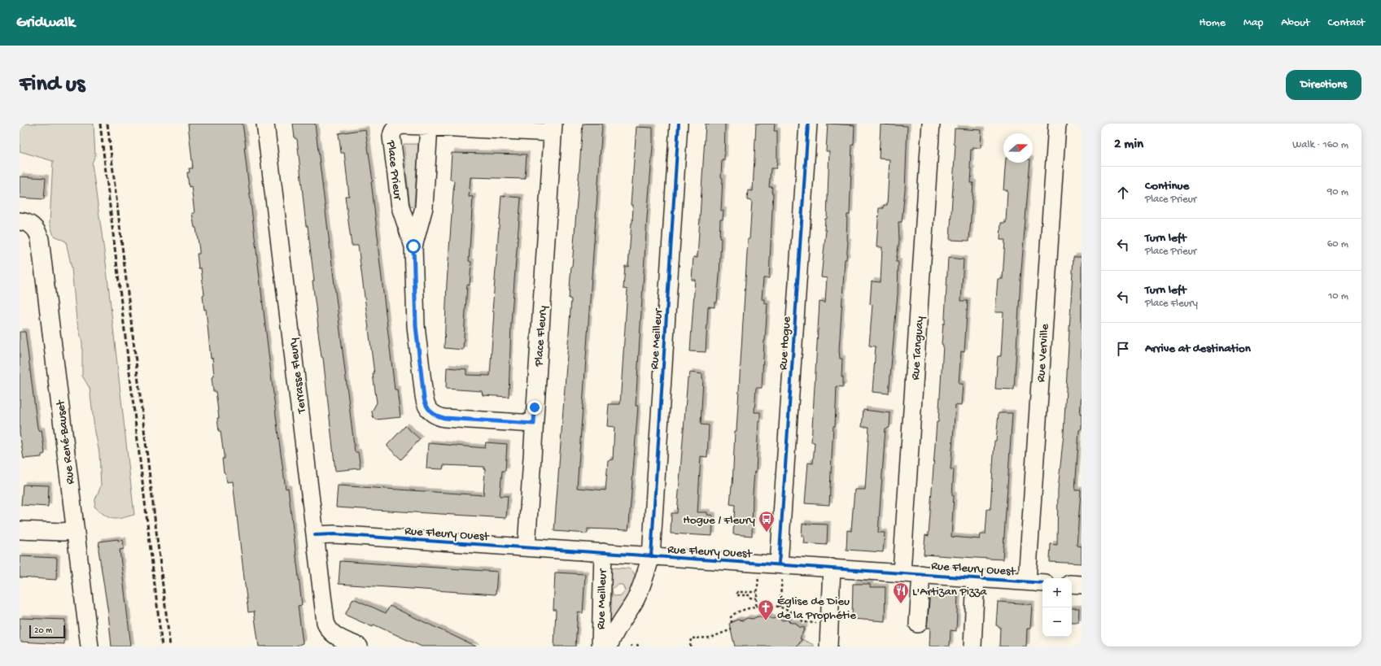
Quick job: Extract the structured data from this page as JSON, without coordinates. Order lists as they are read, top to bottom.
{
  "streets": {
    "street": [
      "Place Prieur",
      "Place Fleury",
      "Rue Meilleur",
      "Rue Hogue",
      "Rue Tanguay",
      "Rue Verville",
      "Terrasse Fleury",
      "Rue René-Bauset",
      "Rue Fleury Ouest"
    ]
  },
  "crossings": [
    ["Place Prieur", "Place Fleury"],
    ["Place Fleury", "Rue Fleury Ouest"],
    ["Rue Meilleur", "Rue Fleury Ouest"],
    ["Rue Hogue", "Rue Fleury Ouest"],
    ["Rue Tanguay", "Rue Fleury Ouest"],
    ["Rue Verville", "Rue Fleury Ouest"],
    ["Terrasse Fleury", "Rue Fleury Ouest"]
  ],
  "places": {
    "bus stop": ["Hogue / Fleury"],
    "restaurant": ["L'Artizan Pizza"],
    "church": ["Église de Dieu de la Prophétie"]
  },
  "scale_bar": "20 m",
  "north": "right",
  "page": {
    "header": "Gridwalk",
    "nav": [
      "Home",
      "Map",
      "About",
      "Contact"
    ],
    "buttons": "Directions",
    "title": "Find us",
    "heading": ["2 min", "Walk · 160 m"],
    "list": [
      ["Continue", "Place Prieur", "90 m"],
      ["Turn left", "Place Prieur", "60 m"],
      ["Turn left", "Place Fleury", "10 m"],
      "Arrive at destination"
    ],
    "map_buttons": ["+", "−"],
    "scale": "20 m"
  }
}
